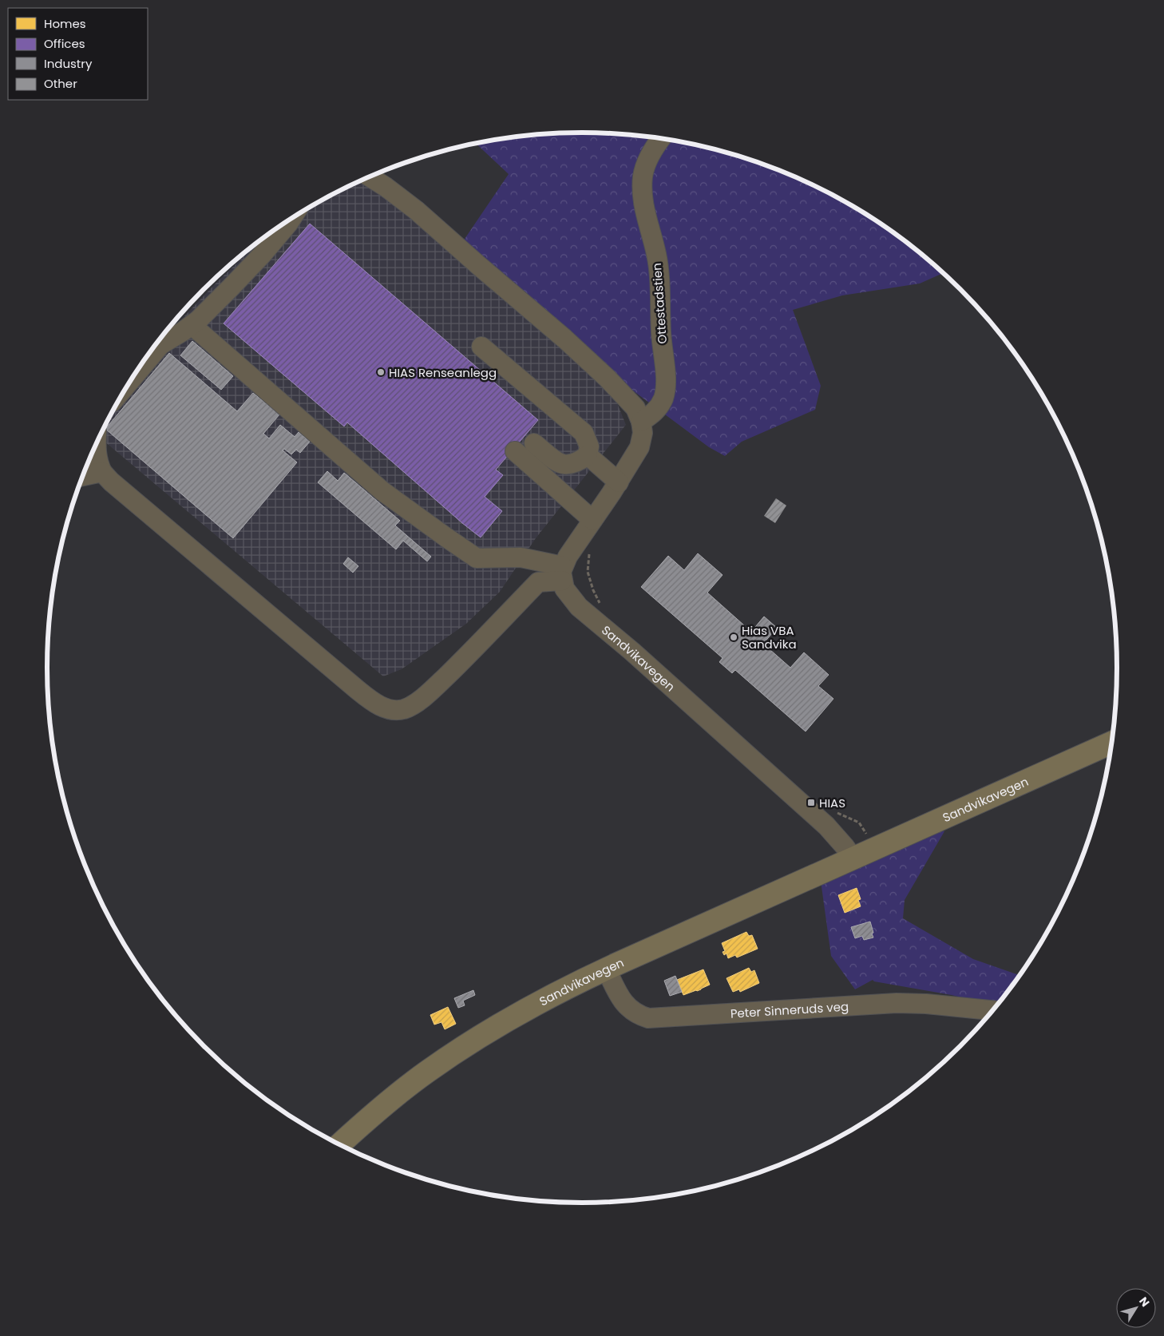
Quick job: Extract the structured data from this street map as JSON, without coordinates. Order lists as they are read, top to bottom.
{
  "streets": {
    "main road": ["Sandvikavegen"],
    "street": ["Ottestadstien", "Peter Sinneruds veg"]
  },
  "crossings": [
    ["Sandvikavegen", "Peter Sinneruds veg"]
  ],
  "places": {
    "other": ["HIAS Renseanlegg", "Hias VBA Sandvika"],
    "transit": ["HIAS"]
  },
  "legend": [
    "Homes",
    "Offices",
    "Industry",
    "Other"
  ],
  "north": "top right"
}
